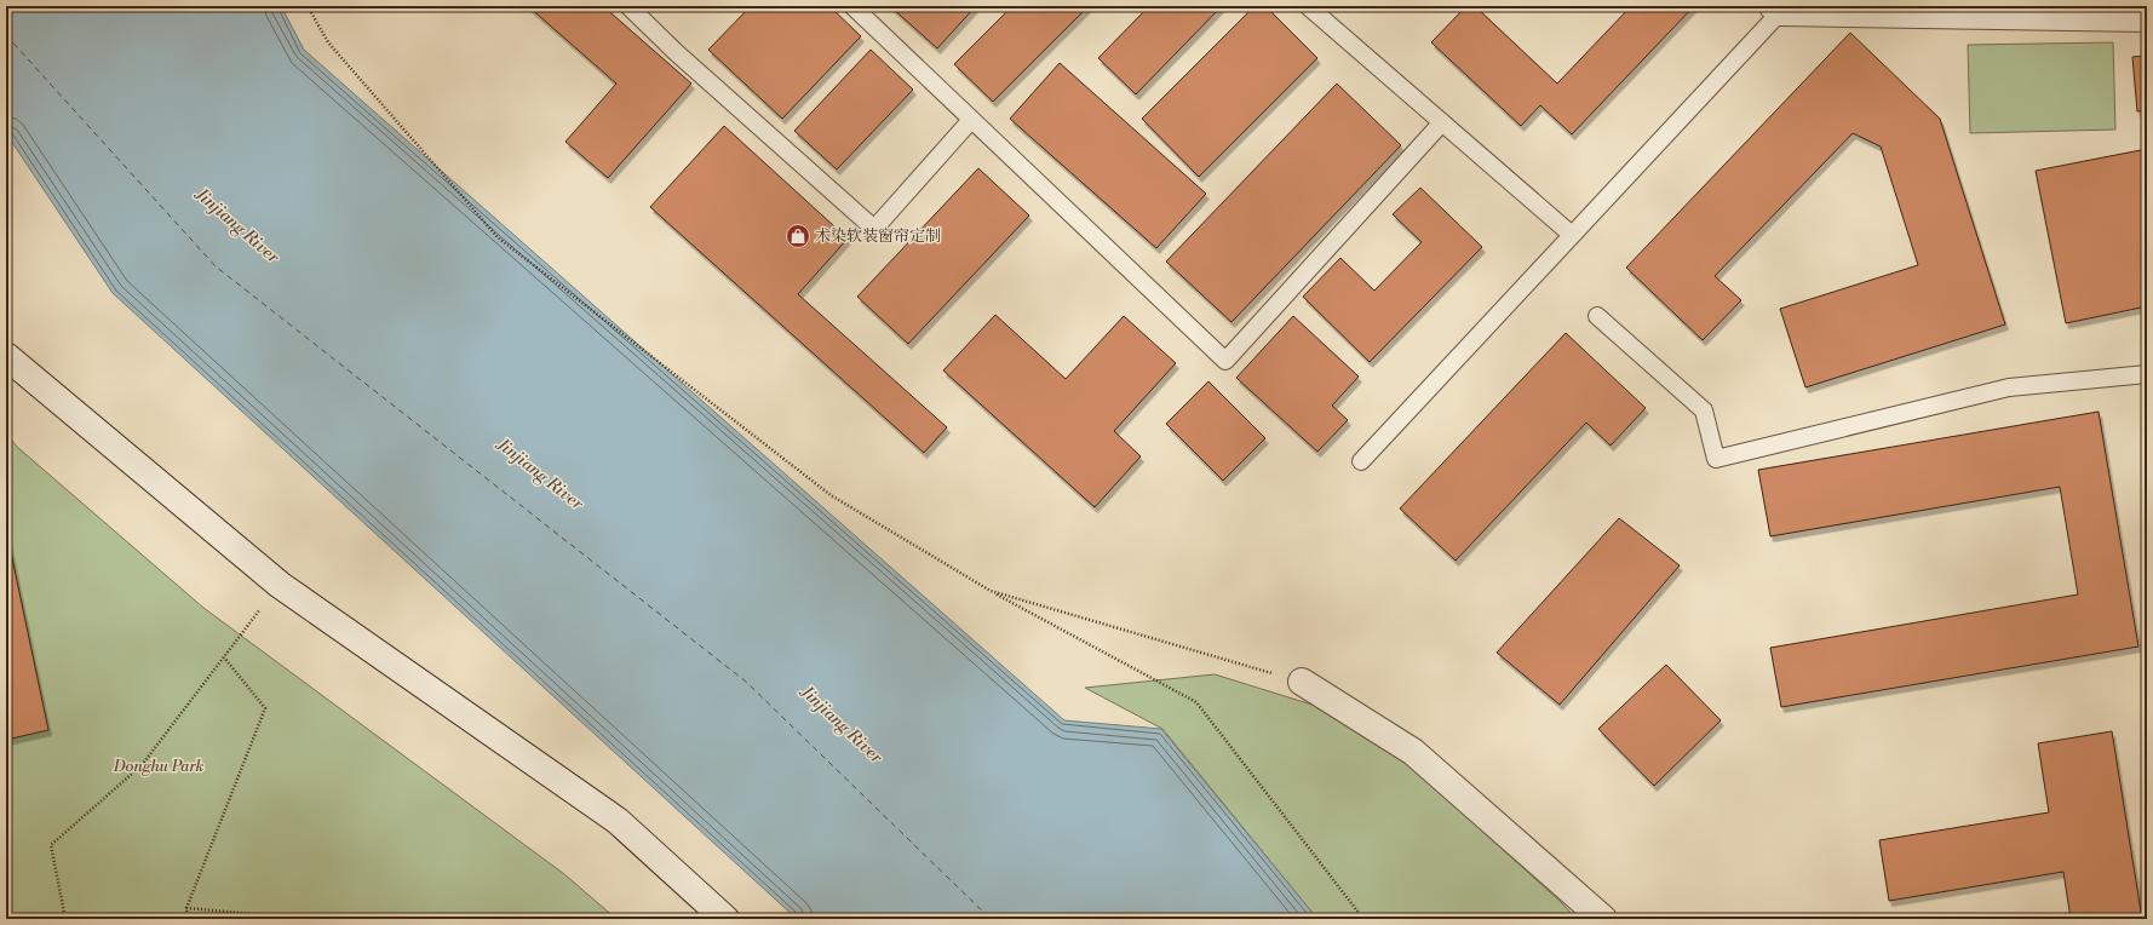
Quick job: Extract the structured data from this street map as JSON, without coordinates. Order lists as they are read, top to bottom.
{
  "water": ["Jinjiang River"],
  "parks": ["Donghu Park"],
  "places": {
    "shop": ["术染软装窗帘定制"]
  }
}
